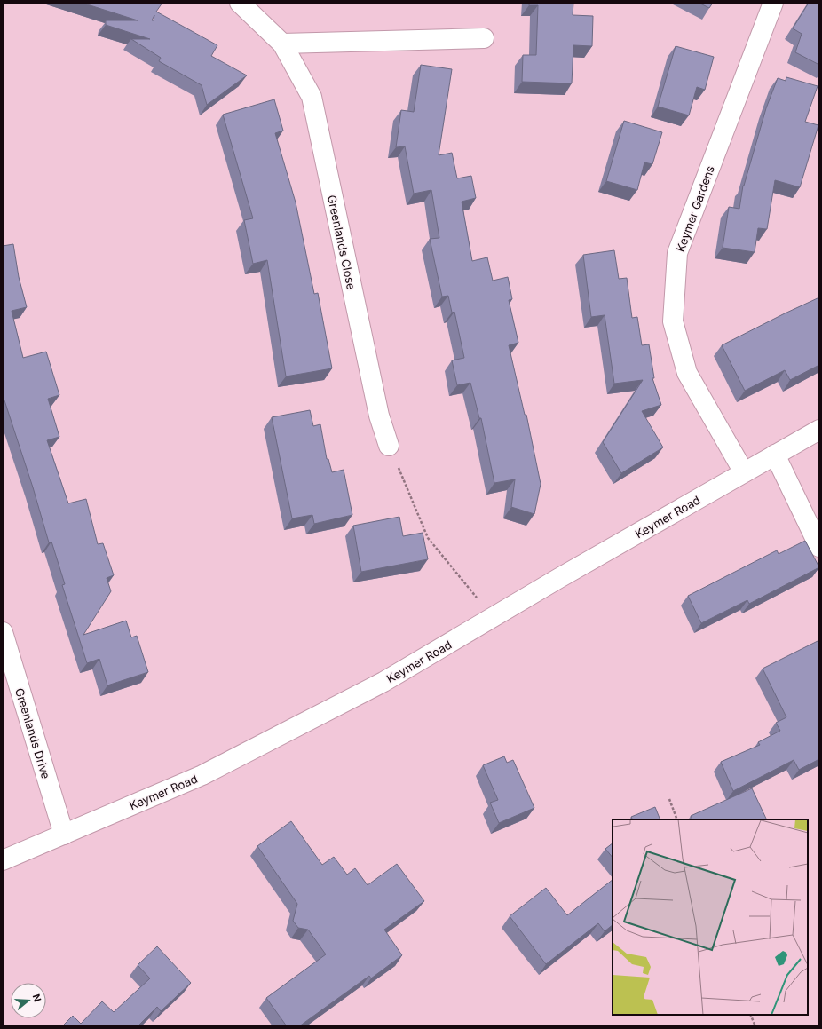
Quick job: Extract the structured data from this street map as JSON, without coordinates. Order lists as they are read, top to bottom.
{
  "streets": {
    "street": [
      "Keymer Gardens",
      "Greenlands Close",
      "Keymer Road",
      "Greenlands Drive"
    ]
  },
  "crossings": [
    ["Keymer Gardens", "Keymer Road"],
    ["Keymer Road", "Greenlands Drive"]
  ],
  "north": "right"
}
